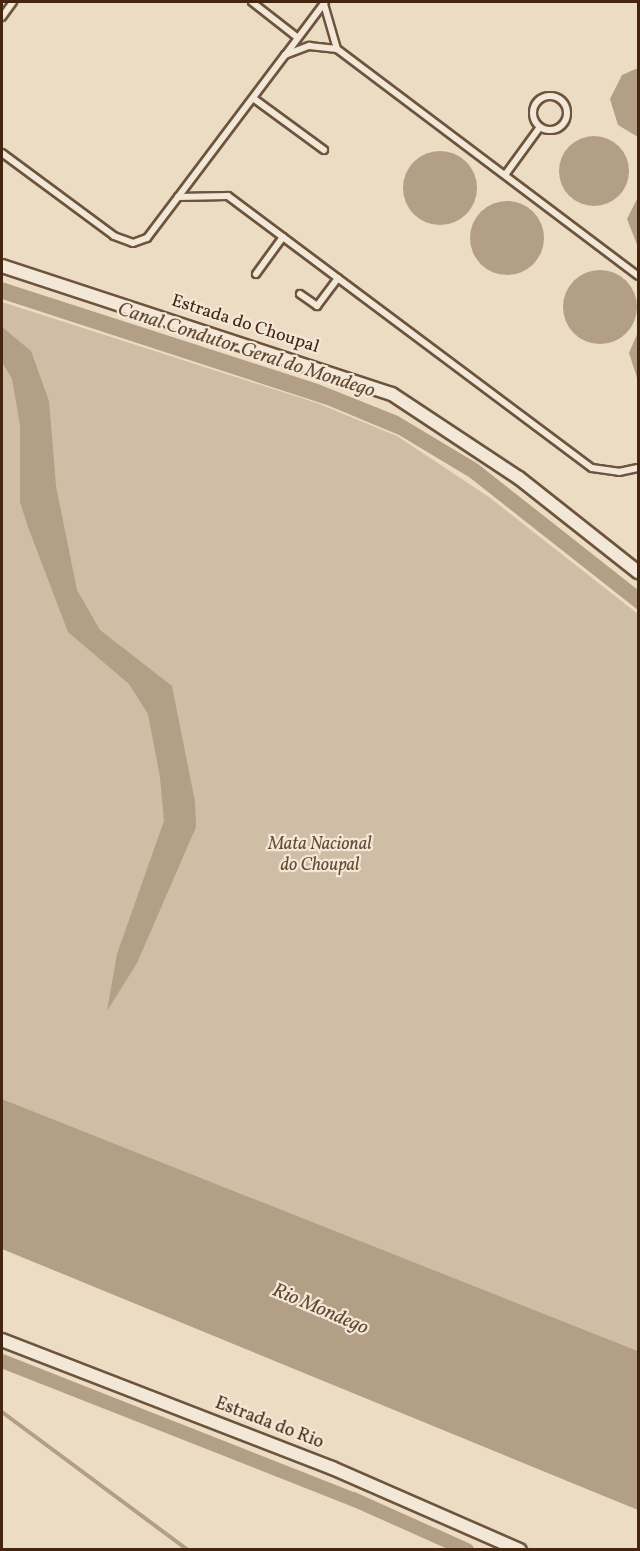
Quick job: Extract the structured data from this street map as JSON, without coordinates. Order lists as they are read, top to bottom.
{
  "streets": {
    "street": ["Estrada do Choupal", "Estrada do Rio"]
  },
  "water": ["Canal Condutor Geral do Mondego", "Rio Mondego"],
  "parks": ["Mata Nacional do Choupal"]
}
